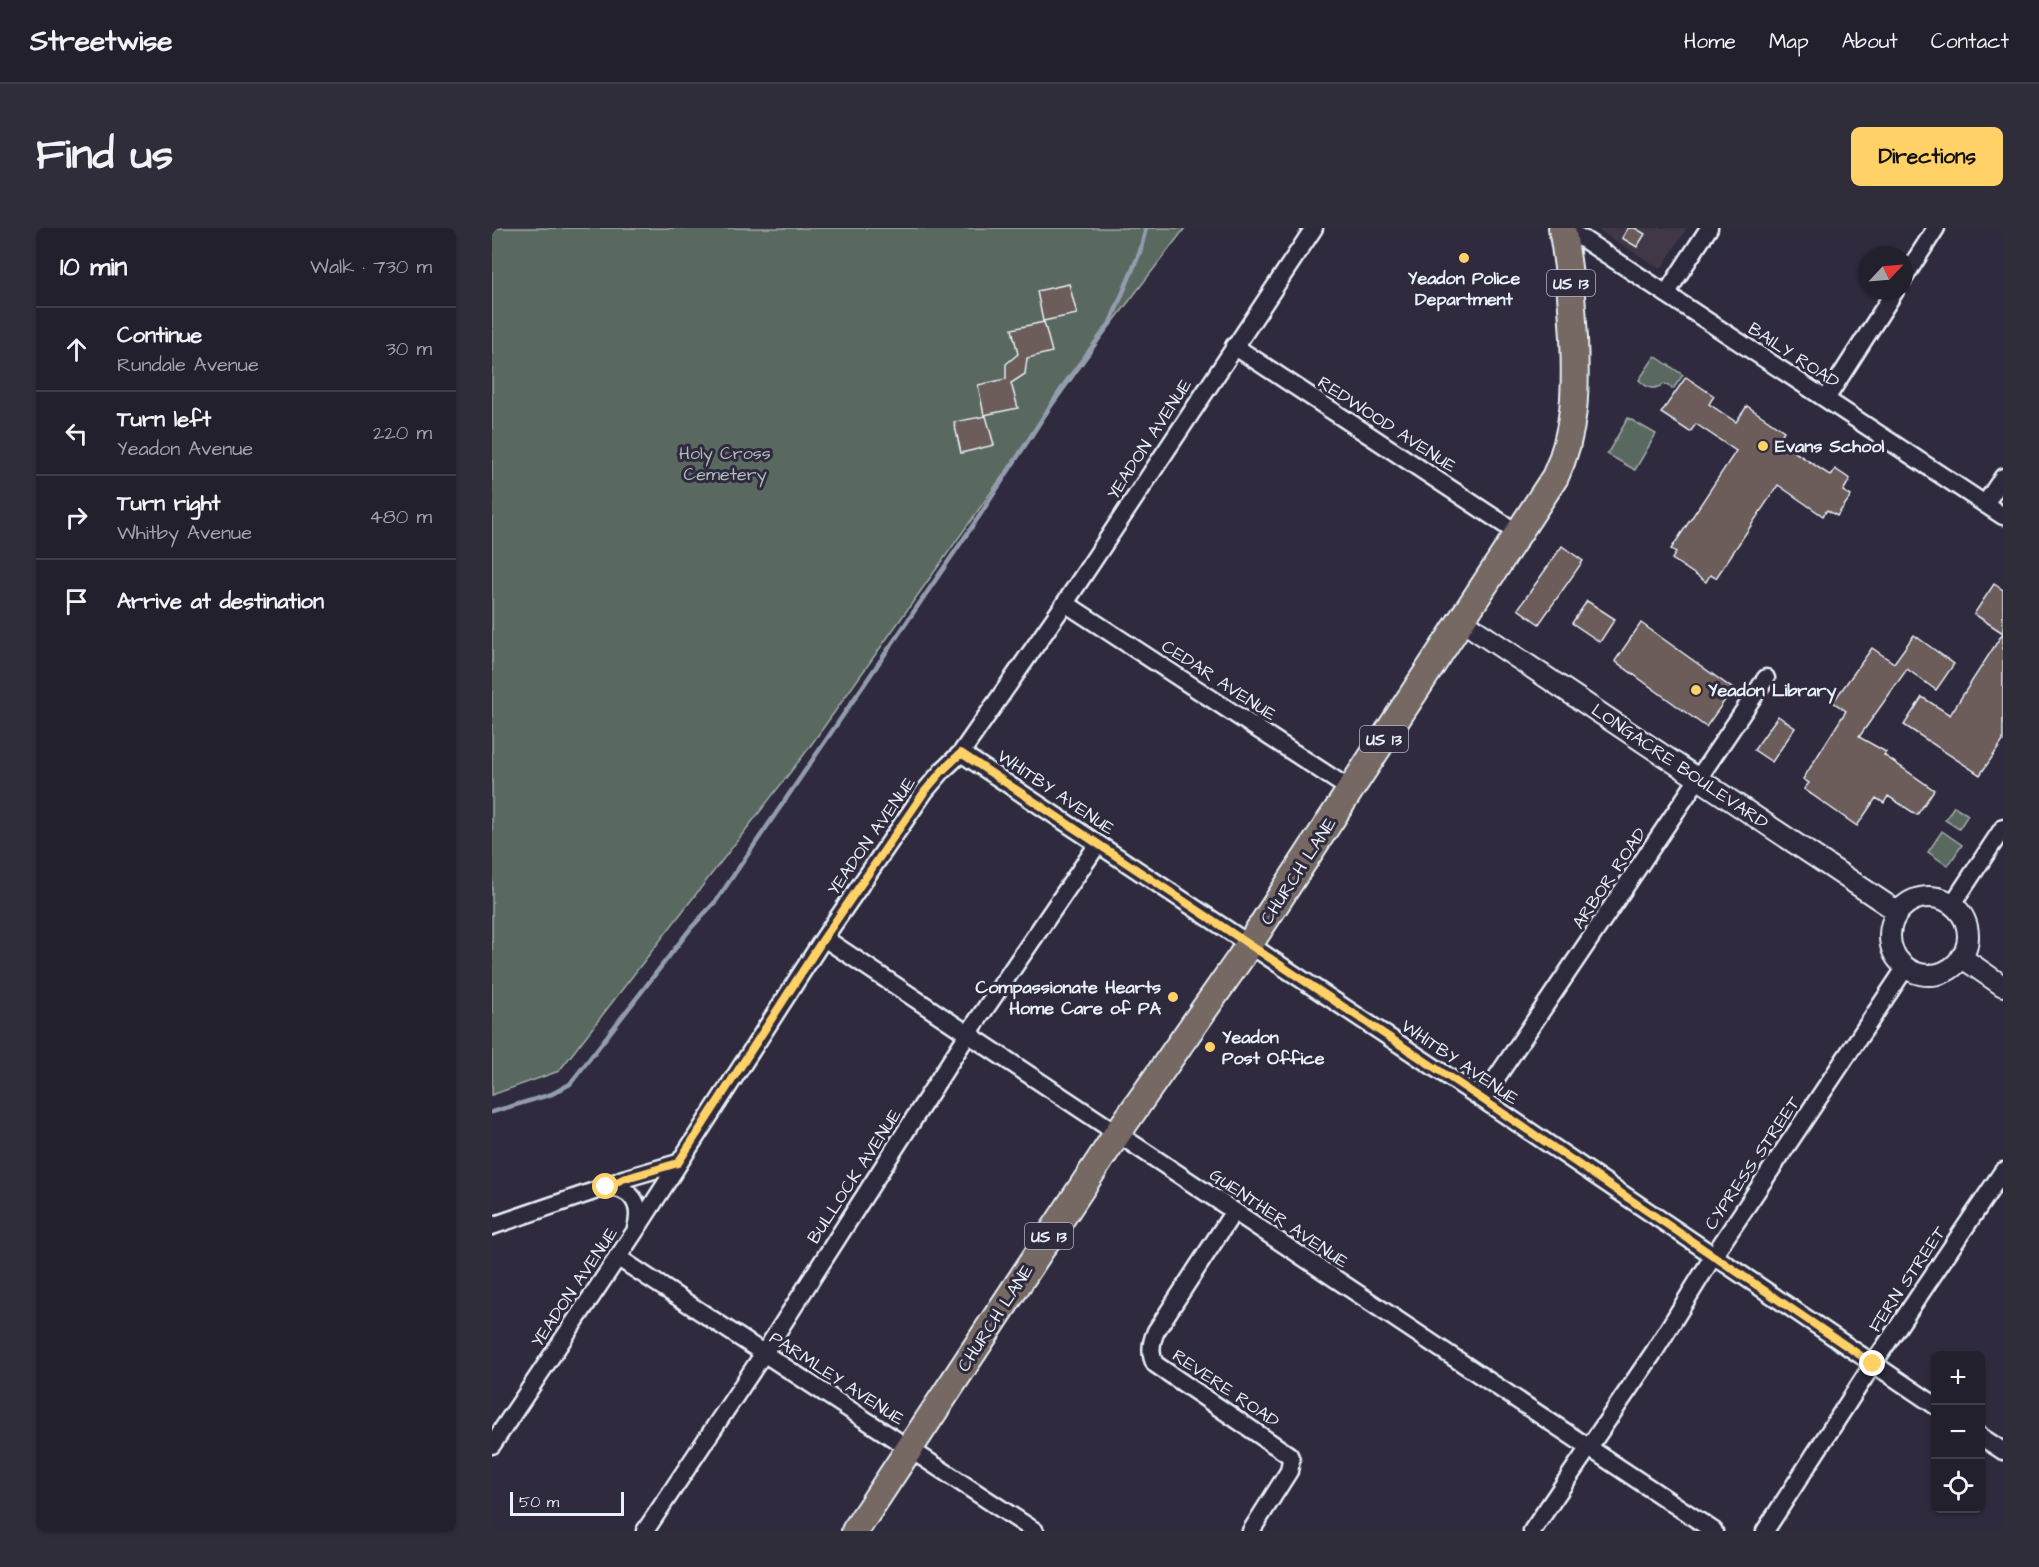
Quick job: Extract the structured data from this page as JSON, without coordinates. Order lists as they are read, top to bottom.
{
  "streets": {
    "main road": ["US 13", "CHURCH LANE"],
    "street": [
      "BAILY ROAD",
      "REDWOOD AVENUE",
      "YEADON AVENUE",
      "CEDAR AVENUE",
      "LONGACRE BOULEVARD",
      "WHITBY AVENUE",
      "ARBOR ROAD",
      "CYPRESS STREET",
      "BULLOCK AVENUE",
      "GUENTHER AVENUE",
      "FERN STREET",
      "PARMLEY AVENUE",
      "REVERE ROAD"
    ]
  },
  "crossings": [
    ["BAILY ROAD", "CHURCH LANE"],
    ["REDWOOD AVENUE", "YEADON AVENUE"],
    ["REDWOOD AVENUE", "CHURCH LANE"],
    ["YEADON AVENUE", "CEDAR AVENUE"],
    ["YEADON AVENUE", "WHITBY AVENUE"],
    ["YEADON AVENUE", "GUENTHER AVENUE"],
    ["YEADON AVENUE", "PARMLEY AVENUE"],
    ["CEDAR AVENUE", "CHURCH LANE"],
    ["LONGACRE BOULEVARD", "CHURCH LANE"],
    ["LONGACRE BOULEVARD", "ARBOR ROAD"],
    ["LONGACRE BOULEVARD", "CYPRESS STREET"],
    ["WHITBY AVENUE", "CHURCH LANE"],
    ["WHITBY AVENUE", "ARBOR ROAD"],
    ["WHITBY AVENUE", "CYPRESS STREET"],
    ["WHITBY AVENUE", "BULLOCK AVENUE"],
    ["WHITBY AVENUE", "FERN STREET"],
    ["CHURCH LANE", "GUENTHER AVENUE"],
    ["CHURCH LANE", "PARMLEY AVENUE"],
    ["CYPRESS STREET", "GUENTHER AVENUE"],
    ["BULLOCK AVENUE", "GUENTHER AVENUE"],
    ["BULLOCK AVENUE", "PARMLEY AVENUE"],
    ["GUENTHER AVENUE", "REVERE ROAD"]
  ],
  "parks": ["Holy Cross Cemetery"],
  "places": [
    "Yeadon Police Department",
    "Evans School",
    "Yeadon Library",
    "Compassionate Hearts Home Care of PA",
    "Yeadon Post Office"
  ],
  "scale_bar": "50 m",
  "north": "top right",
  "page": {
    "header": "Streetwise",
    "nav": [
      "Home",
      "Map",
      "About",
      "Contact"
    ],
    "title": "Find us",
    "buttons": "Directions",
    "heading": ["10 min", "Walk · 730 m"],
    "list": [
      ["Continue", "Rundale Avenue", "30 m"],
      ["Turn left", "Yeadon Avenue", "220 m"],
      ["Turn right", "Whitby Avenue", "480 m"],
      "Arrive at destination"
    ],
    "map_buttons": ["+", "−"],
    "scale": "50 m"
  }
}
